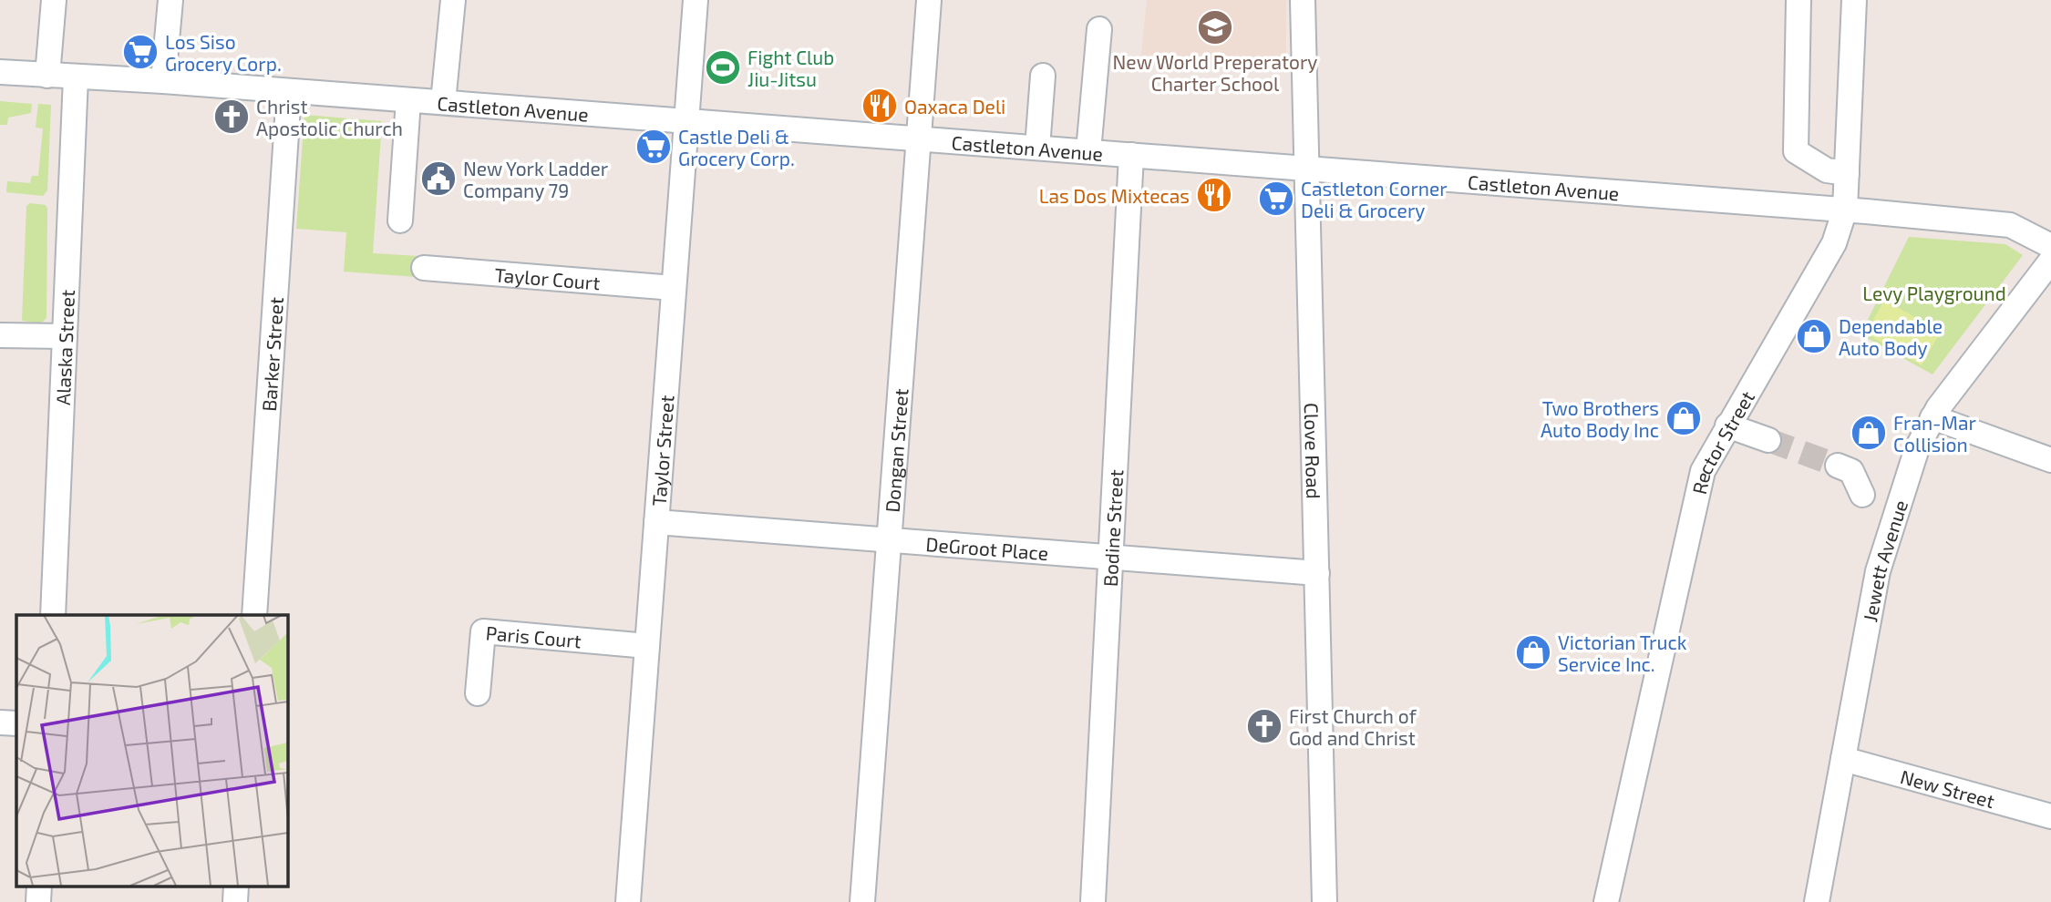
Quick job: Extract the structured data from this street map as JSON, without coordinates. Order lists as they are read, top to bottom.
{
  "streets": {
    "street": [
      "Castleton Avenue",
      "Taylor Court",
      "Alaska Street",
      "Barker Street",
      "Rector Street",
      "Taylor Street",
      "Dongan Street",
      "Clove Road",
      "Bodine Street",
      "DeGroot Place",
      "Jewett Avenue",
      "Paris Court",
      "New Street"
    ]
  },
  "crossings": [
    ["Castleton Avenue", "Alaska Street"],
    ["Castleton Avenue", "Barker Street"],
    ["Castleton Avenue", "Rector Street"],
    ["Castleton Avenue", "Taylor Street"],
    ["Castleton Avenue", "Dongan Street"],
    ["Castleton Avenue", "Clove Road"],
    ["Castleton Avenue", "Bodine Street"],
    ["Taylor Court", "Taylor Street"],
    ["Taylor Street", "DeGroot Place"],
    ["Taylor Street", "Paris Court"],
    ["Dongan Street", "DeGroot Place"],
    ["Clove Road", "DeGroot Place"],
    ["Bodine Street", "DeGroot Place"],
    ["Jewett Avenue", "New Street"]
  ],
  "parks": ["Levy Playground"],
  "places": {
    "school or university": ["New World Preperatory Charter School"],
    "supermarket": ["Los Siso Grocery Corp.", "Castle Deli & Grocery Corp.", "Castleton Corner Deli & Grocery"],
    "sports": ["Fight Club Jiu-Jitsu"],
    "restaurant": ["Oaxaca Deli", "Las Dos Mixtecas"],
    "church": ["Christ Apostolic Church", "First Church of God and Christ"],
    "public building": ["New York Ladder Company 79"],
    "shop": [
      "Dependable Auto Body",
      "Two Brothers Auto Body Inc",
      "Fran-Mar Collision",
      "Victorian Truck Service Inc."
    ]
  }
}
